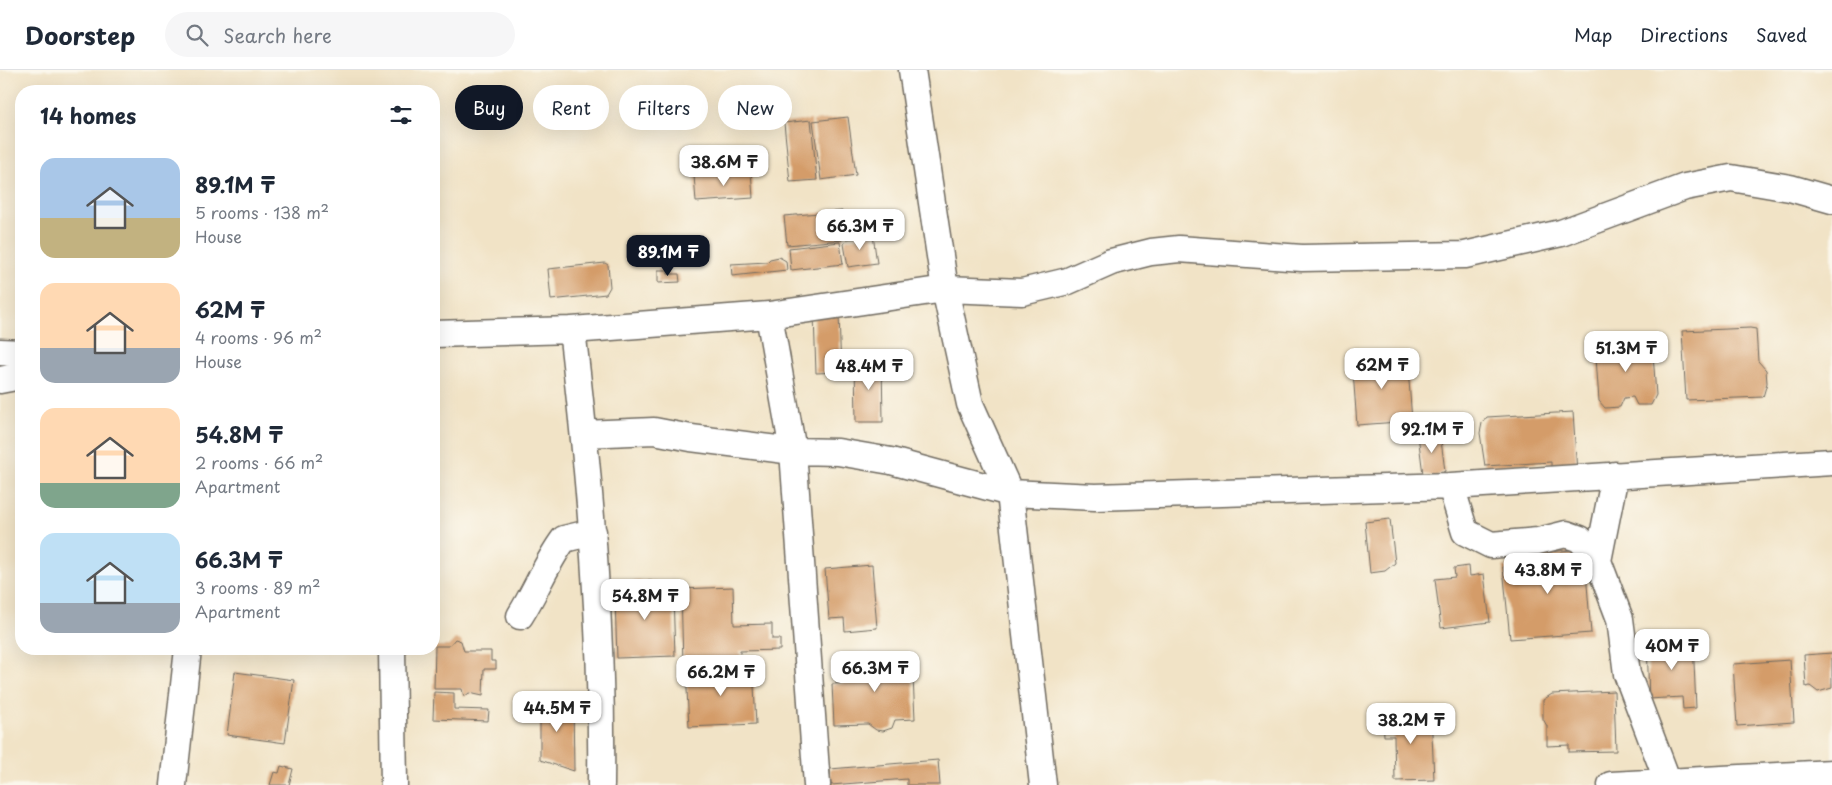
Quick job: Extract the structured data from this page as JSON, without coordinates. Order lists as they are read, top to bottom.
{
  "page": {
    "header": "Doorstep",
    "search": "Search here",
    "nav": ["Map", "Directions", "Saved"],
    "chip": [
      "Buy",
      "Rent",
      "Filters",
      "New"
    ],
    "heading": "14 homes",
    "price": [
      "38.6M ₸",
      "66.3M ₸",
      "89.1M ₸",
      "51.3M ₸",
      "62M ₸",
      "48.4M ₸",
      "92.1M ₸",
      "43.8M ₸",
      "54.8M ₸",
      "40M ₸",
      "66.3M ₸",
      "66.2M ₸",
      "44.5M ₸",
      "38.2M ₸"
    ],
    "list": [
      {
        "name": "89.1M ₸",
        "note": "5 rooms · 138 m² · House"
      },
      {
        "name": "62M ₸",
        "note": "4 rooms · 96 m² · House"
      },
      {
        "name": "54.8M ₸",
        "note": "2 rooms · 66 m² · Apartment"
      },
      {
        "name": "66.3M ₸",
        "note": "3 rooms · 89 m² · Apartment"
      }
    ]
  }
}
